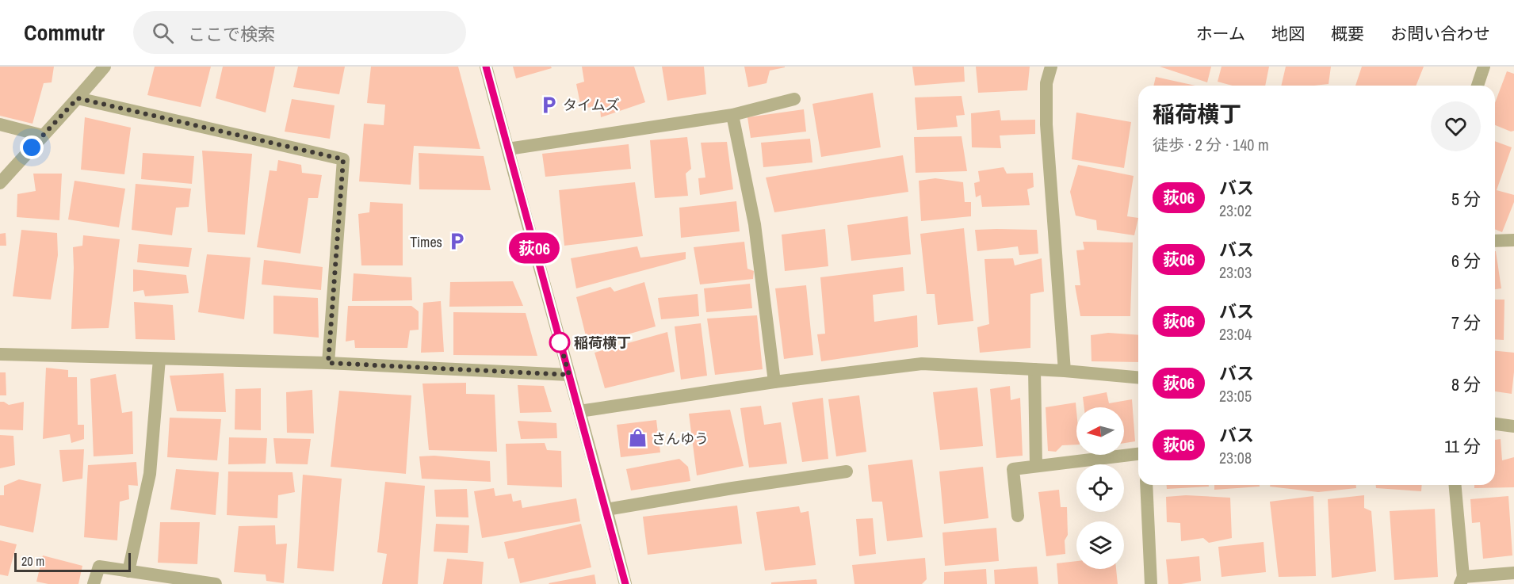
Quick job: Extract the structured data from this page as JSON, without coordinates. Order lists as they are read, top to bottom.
{
  "places": {
    "parking": ["タイムズ", "Times"],
    "other": ["稲荷横丁"],
    "shop": ["さんゆう"]
  },
  "lines": ["bus line 荻06"],
  "scale_bar": "20 m",
  "north": "left",
  "page": {
    "header": "Commutr",
    "search": "ここで検索",
    "nav": [
      "ホーム",
      "地図",
      "概要",
      "お問い合わせ"
    ],
    "on_map": "荻06",
    "heading": ["稲荷横丁", "徒歩 · 2 分 · 140 m"],
    "list": [
      {
        "mark": "荻06",
        "name": "バス",
        "note": "23:02",
        "value": "5 分"
      },
      {
        "mark": "荻06",
        "name": "バス",
        "note": "23:03",
        "value": "6 分"
      },
      {
        "mark": "荻06",
        "name": "バス",
        "note": "23:04",
        "value": "7 分"
      },
      {
        "mark": "荻06",
        "name": "バス",
        "note": "23:05",
        "value": "8 分"
      },
      {
        "mark": "荻06",
        "name": "バス",
        "note": "23:08",
        "value": "11 分"
      }
    ],
    "scale": "20 m"
  }
}
